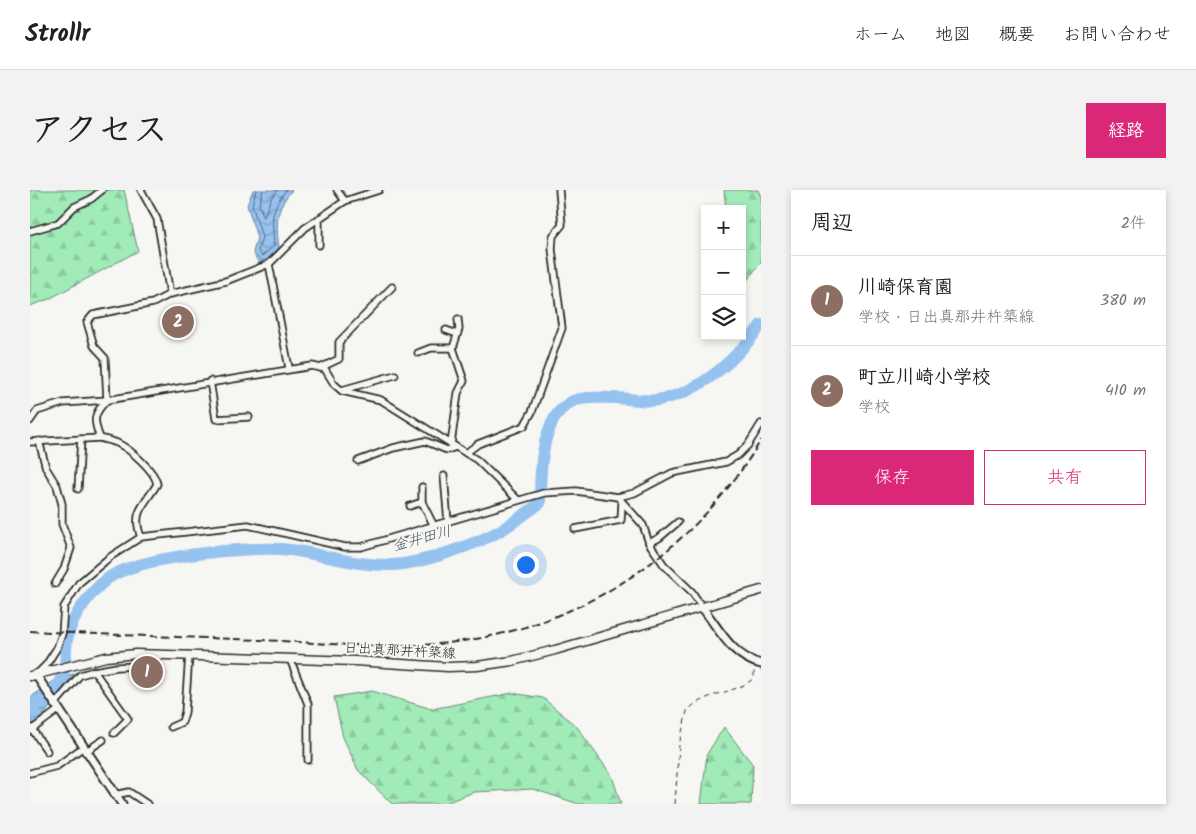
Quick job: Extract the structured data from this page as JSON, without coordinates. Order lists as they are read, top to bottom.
{
  "streets": {
    "main road": ["日出真那井杵築線"]
  },
  "water": ["金井田川"],
  "page": {
    "header": "Strollr",
    "nav": [
      "ホーム",
      "地図",
      "概要",
      "お問い合わせ"
    ],
    "title": "アクセス",
    "buttons": [
      "経路",
      ["保存", "共有"]
    ],
    "heading": ["周辺", "2件"],
    "map_buttons": ["+", "−"],
    "list": [
      {
        "mark": "1",
        "name": "川崎保育園",
        "note": "学校 · 日出真那井杵築線",
        "value": "380 m"
      },
      {
        "mark": "2",
        "name": "町立川崎小学校",
        "note": "学校",
        "value": "410 m"
      }
    ],
    "pins": ["2", "1"]
  }
}
